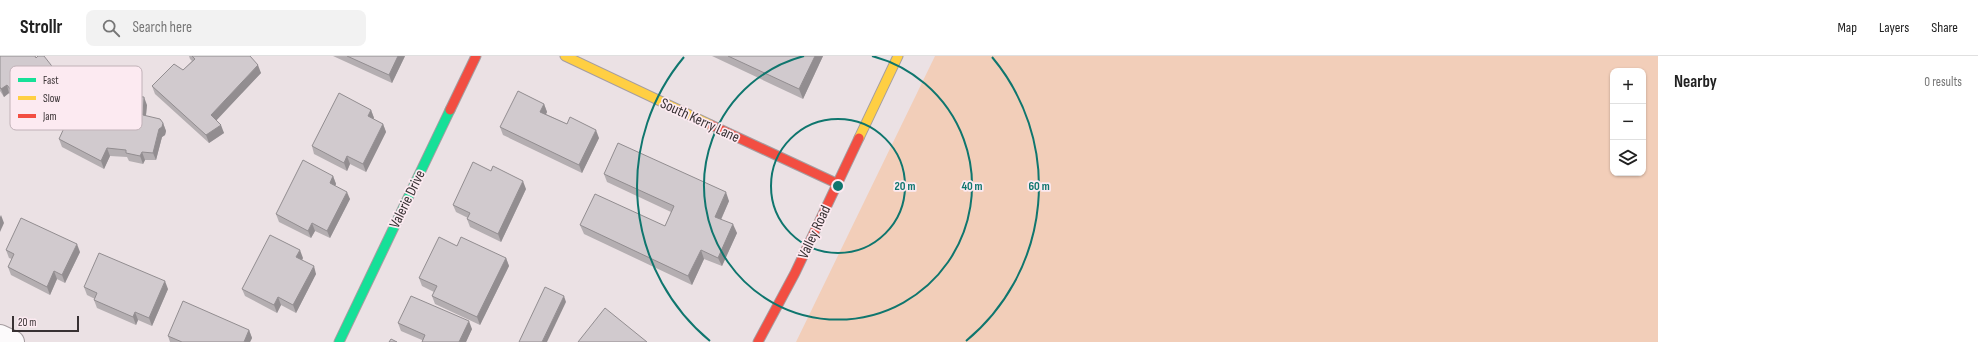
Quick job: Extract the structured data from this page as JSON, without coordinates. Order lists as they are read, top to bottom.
{
  "streets": {
    "street": ["South Kerry Lane", "Valerie Drive", "Valley Road"]
  },
  "crossings": [
    ["South Kerry Lane", "Valley Road"]
  ],
  "legend": ["Fast", "Slow", "Jam"],
  "scale_bar": "20 m",
  "page": {
    "header": "Strollr",
    "search": "Search here",
    "nav": ["Map", "Layers", "Share"],
    "heading": ["Nearby", "0 results"],
    "map_buttons": ["+", "−"],
    "scale": "20 m"
  },
  "rings": ["20 m", "40 m", "60 m"]
}
